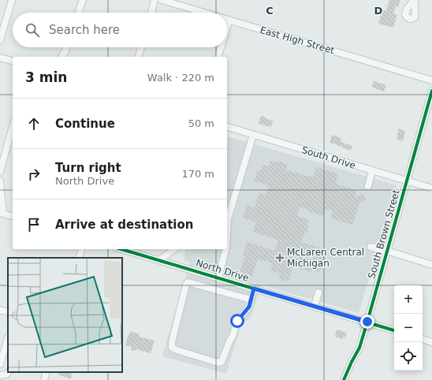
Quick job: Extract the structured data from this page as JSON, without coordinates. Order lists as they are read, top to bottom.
{
  "streets": {
    "street": [
      "East High Street",
      "South Drive",
      "South Brown Street",
      "North Drive"
    ]
  },
  "crossings": [
    ["South Drive", "South Brown Street"],
    ["South Brown Street", "North Drive"]
  ],
  "places": {
    "health": ["McLaren Central Michigan"]
  },
  "page": {
    "search": "Search here",
    "heading": ["3 min", "Walk · 220 m"],
    "list": [
      ["Continue", "50 m"],
      ["Turn right", "North Drive", "170 m"],
      "Arrive at destination"
    ],
    "map_buttons": ["+", "−"]
  },
  "grid": {
    "columns": ["C", "D"]
  }
}
